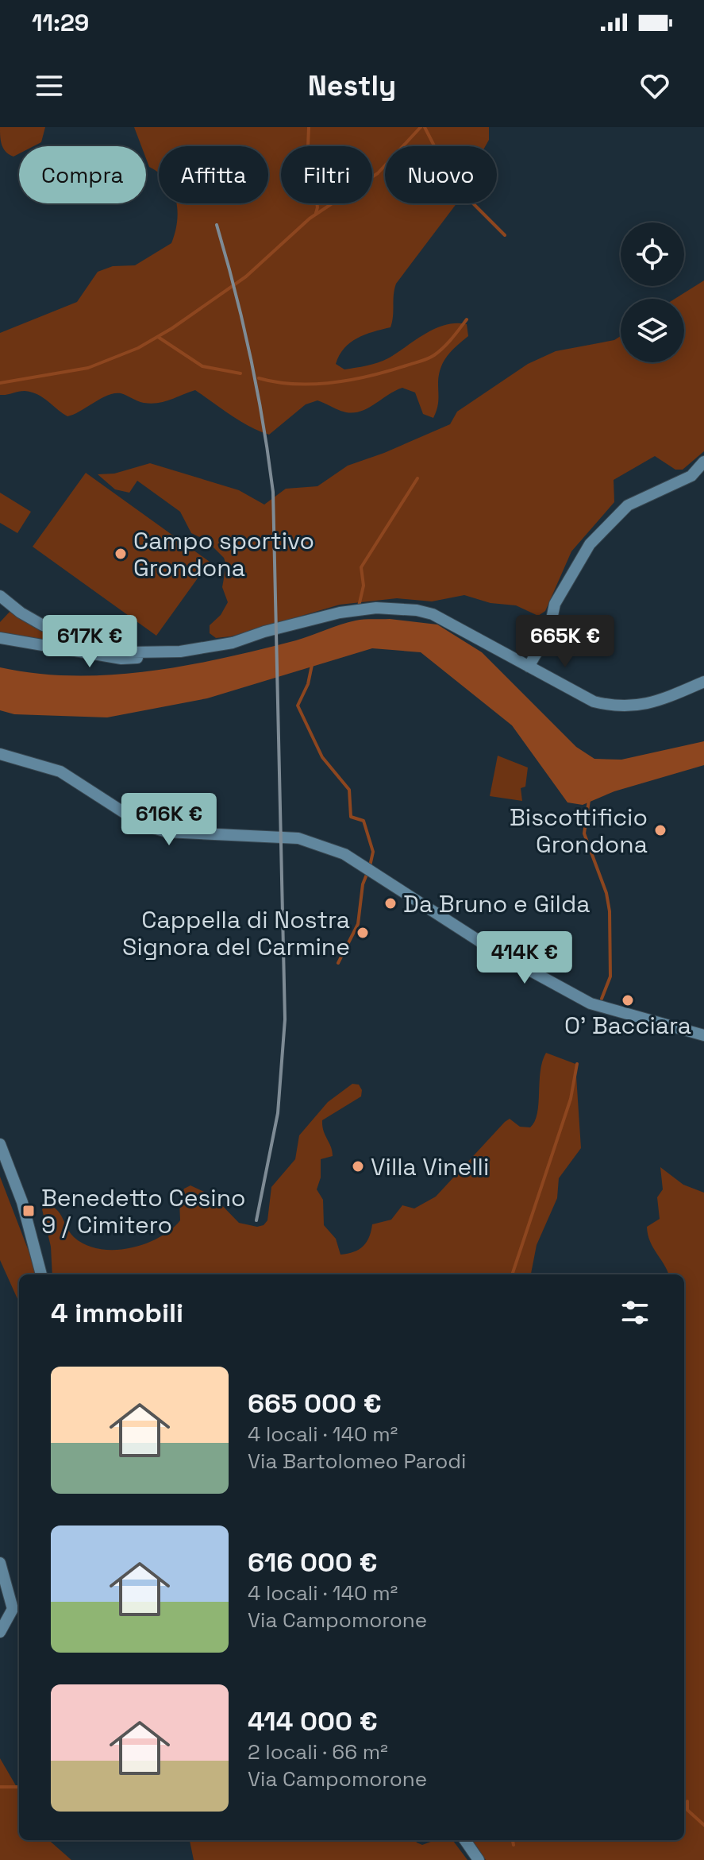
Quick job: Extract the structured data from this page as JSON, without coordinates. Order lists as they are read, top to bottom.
{
  "places": {
    "other": [
      "Campo sportivo Grondona",
      "Biscottificio Grondona",
      "Da Bruno e Gilda",
      "Cappella di Nostra Signora del Carmine",
      "O' Bacciara",
      "Villa Vinelli"
    ],
    "transit": ["Benedetto Cesino 9 / Cimitero"]
  },
  "page": {
    "status": "11:29",
    "header": "Nestly",
    "chip": [
      "Compra",
      "Affitta",
      "Filtri",
      "Nuovo"
    ],
    "price": [
      "617K €",
      "665K €",
      "616K €",
      "414K €"
    ],
    "heading": "4 immobili",
    "list": [
      {
        "name": "665 000 €",
        "note": "4 locali · 140 m² · Via Bartolomeo Parodi"
      },
      {
        "name": "616 000 €",
        "note": "4 locali · 140 m² · Via Campomorone"
      },
      {
        "name": "414 000 €",
        "note": "2 locali · 66 m² · Via Campomorone"
      }
    ]
  }
}
